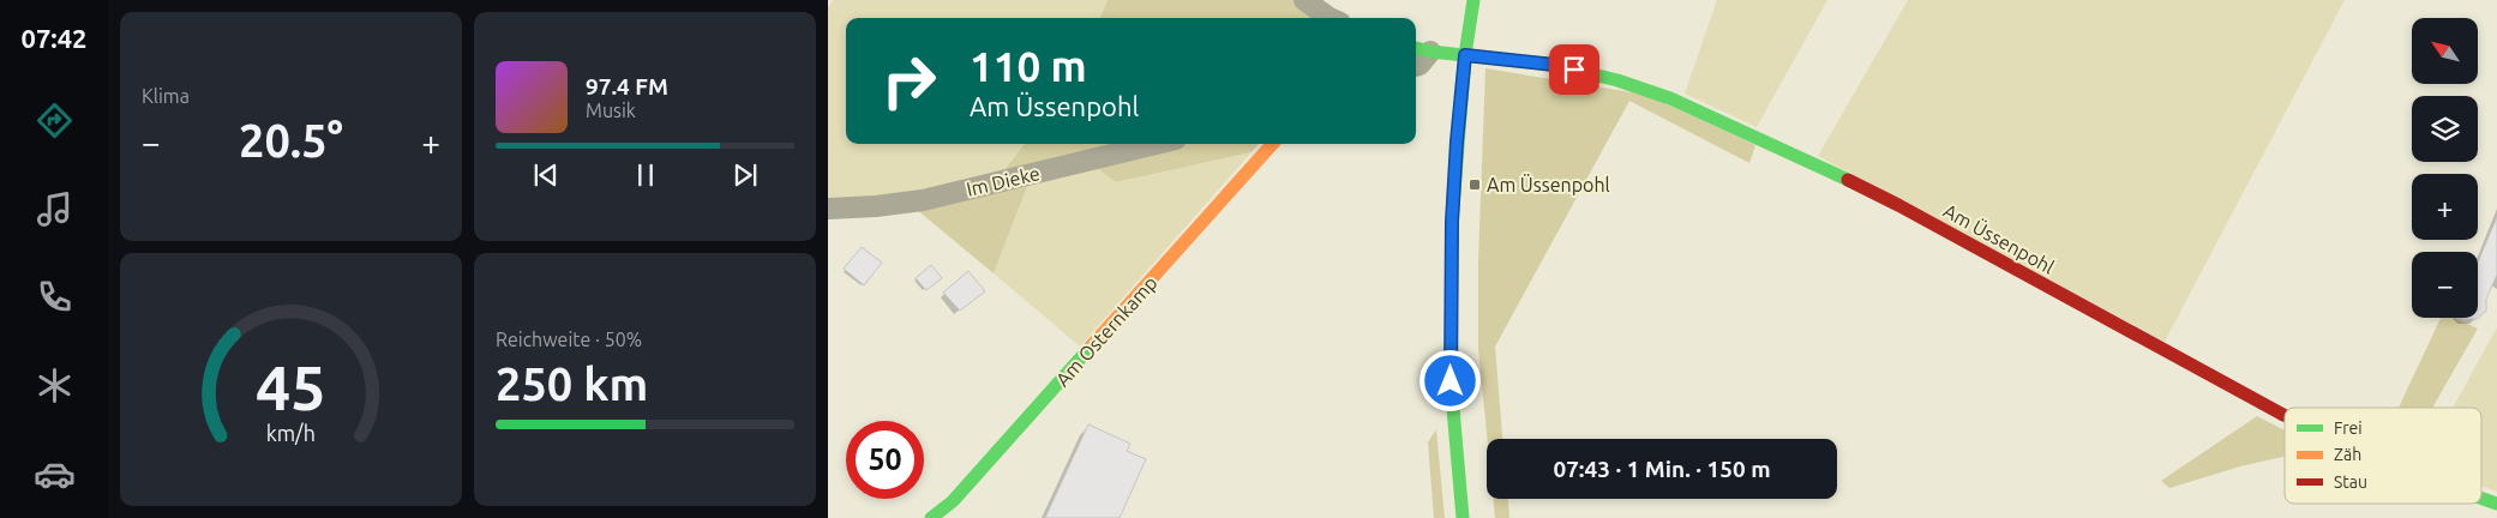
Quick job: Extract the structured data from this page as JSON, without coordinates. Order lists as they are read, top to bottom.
{
  "streets": {
    "street": ["Im Dieke", "Am Üssenpohl", "Am Osternkamp"]
  },
  "places": {
    "transit": ["Am Üssenpohl"]
  },
  "legend": ["Frei", "Zäh", "Stau"],
  "north": "top left",
  "page": {
    "tabs": "07:42",
    "tile": [
      "Klima",
      ["Reichweite · 50%", "250 km"]
    ],
    "map_buttons": ["+", "−"],
    "turn": ["110 m", "Am Üssenpohl"],
    "song": ["97.4 FM", "Musik"],
    "heat": ["−", "20.5°", "+"],
    "limit": "50",
    "trip": "07:43 · 1 Min. · 150 m",
    "gauge": ["45", "km/h"]
  }
}
